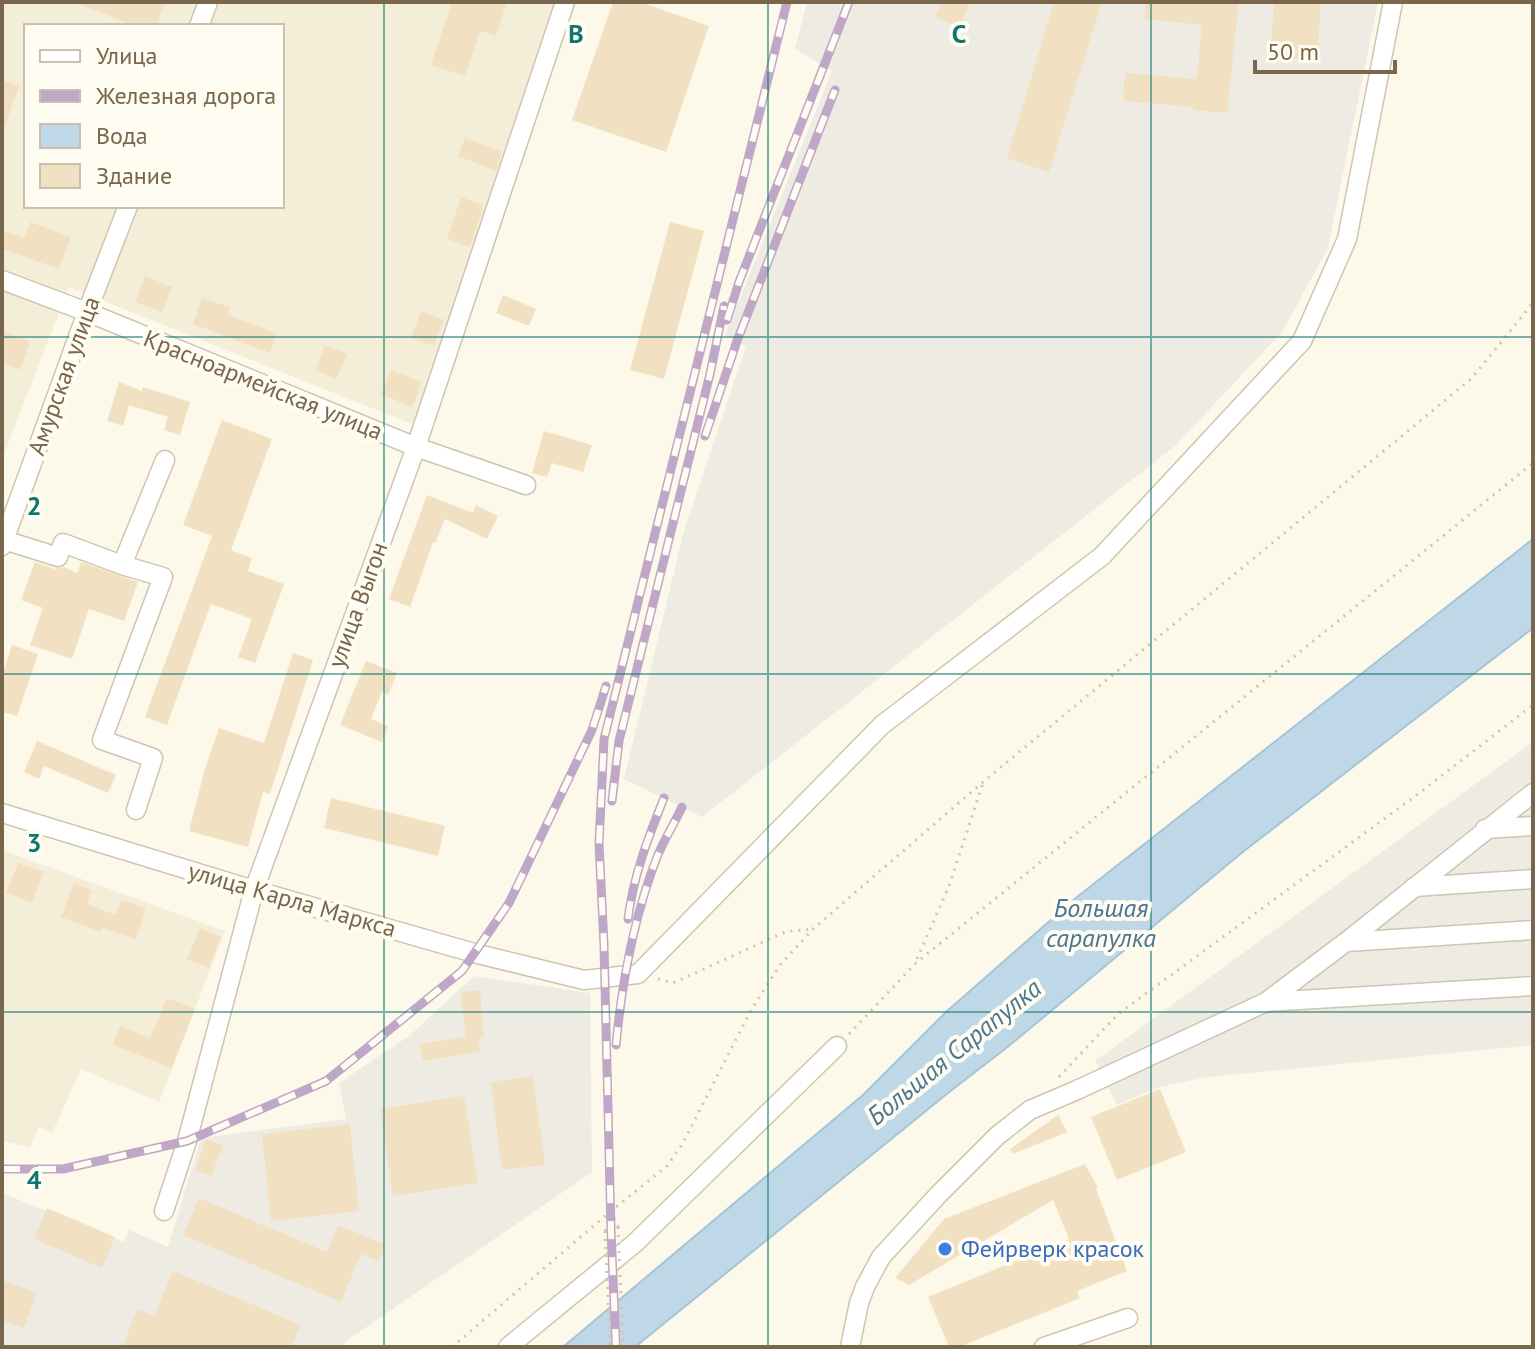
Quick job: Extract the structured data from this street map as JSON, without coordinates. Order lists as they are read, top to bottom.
{
  "streets": {
    "street": [
      "Амурская улица",
      "Красноармейская улица",
      "улица Выгон",
      "улица Карла Маркса"
    ]
  },
  "crossings": [
    ["Амурская улица", "Красноармейская улица"],
    ["Красноармейская улица", "улица Выгон"],
    ["улица Выгон", "улица Карла Маркса"]
  ],
  "water": ["Большая сарапулка", "Большая Сарапулка"],
  "places": ["Фейрверк красок"],
  "legend": [
    "Улица",
    "Железная дорога",
    "Вода",
    "Здание"
  ],
  "scale_bar": "50 m",
  "grid": {
    "columns": ["B", "C"],
    "rows": ["2", "3", "4"]
  }
}
